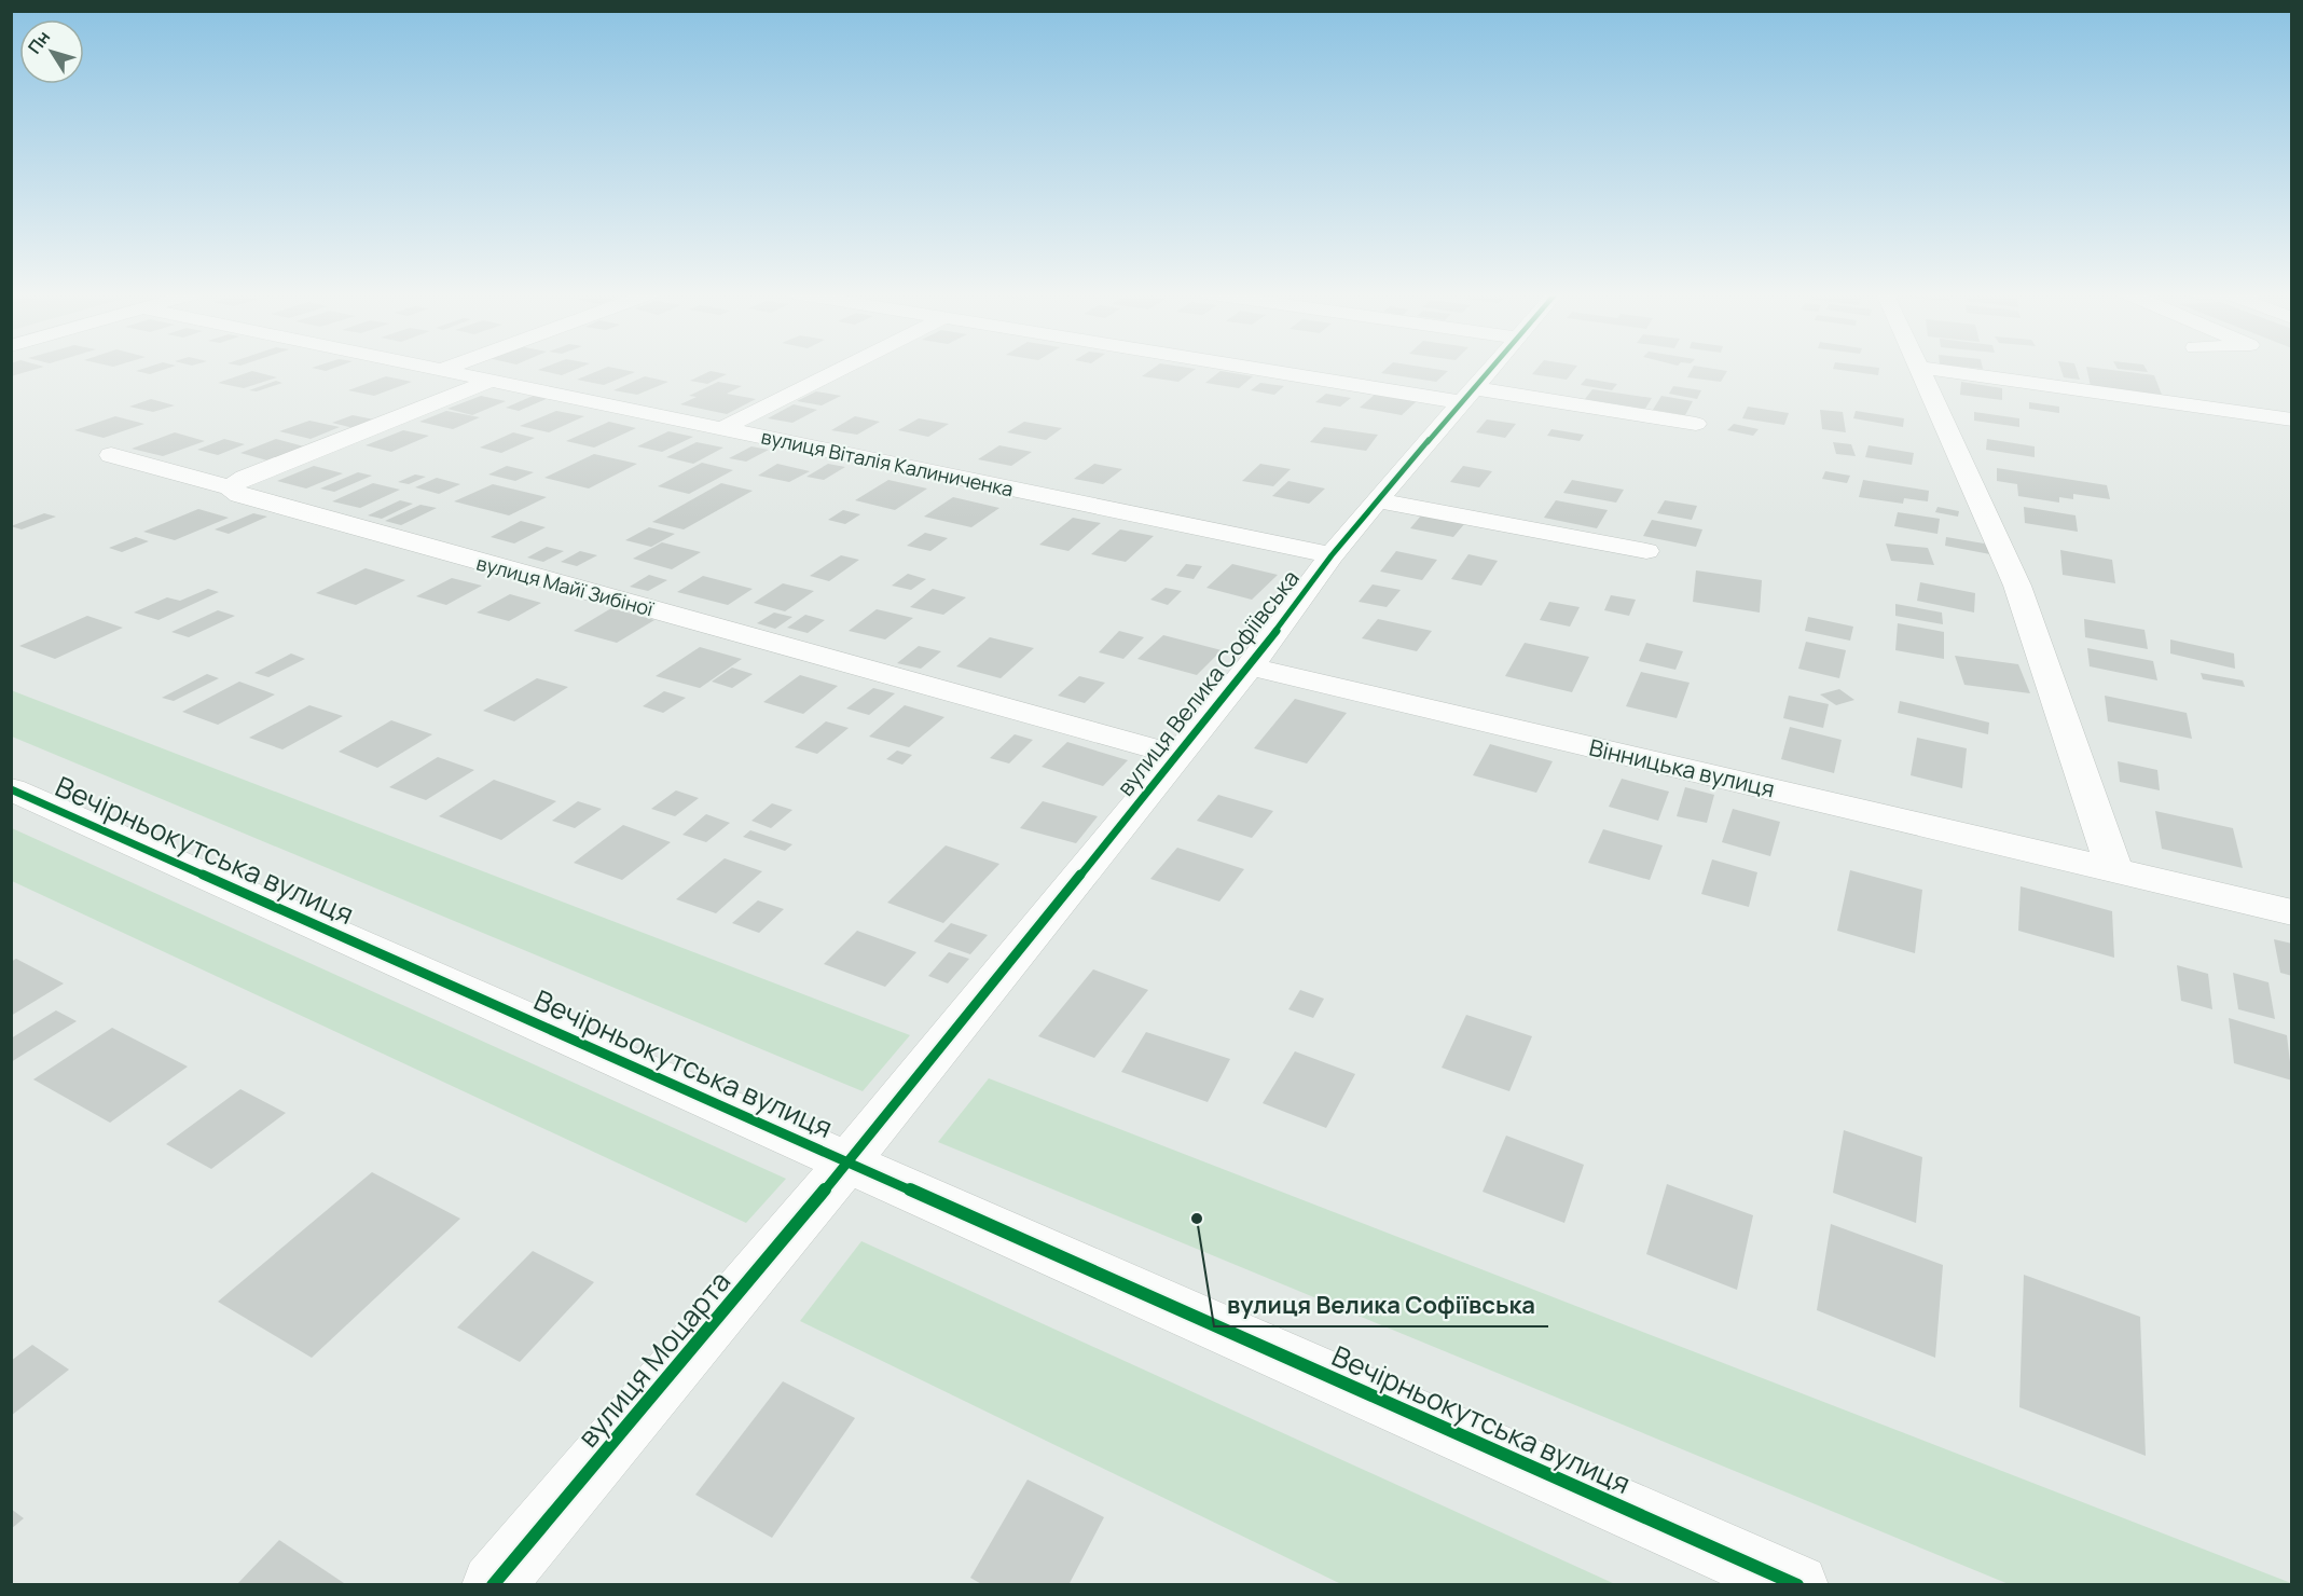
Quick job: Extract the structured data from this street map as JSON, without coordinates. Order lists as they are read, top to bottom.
{
  "streets": {
    "street": [
      "вулиця Віталія Калиниченка",
      "вулиця Майї Зибіної",
      "вулиця Велика Софіївська",
      "Вінницька вулиця",
      "Вечірньокутська вулиця",
      "вулиця Моцарта"
    ]
  },
  "crossings": [
    ["вулиця Віталія Калиниченка", "вулиця Велика Софіївська"],
    ["вулиця Майї Зибіної", "вулиця Велика Софіївська"],
    ["вулиця Велика Софіївська", "Вінницька вулиця"],
    ["вулиця Велика Софіївська", "Вечірньокутська вулиця"],
    ["вулиця Велика Софіївська", "вулиця Моцарта"],
    ["Вечірньокутська вулиця", "вулиця Моцарта"]
  ],
  "places": ["вулиця Велика Софіївська"],
  "north": "top left"
}
